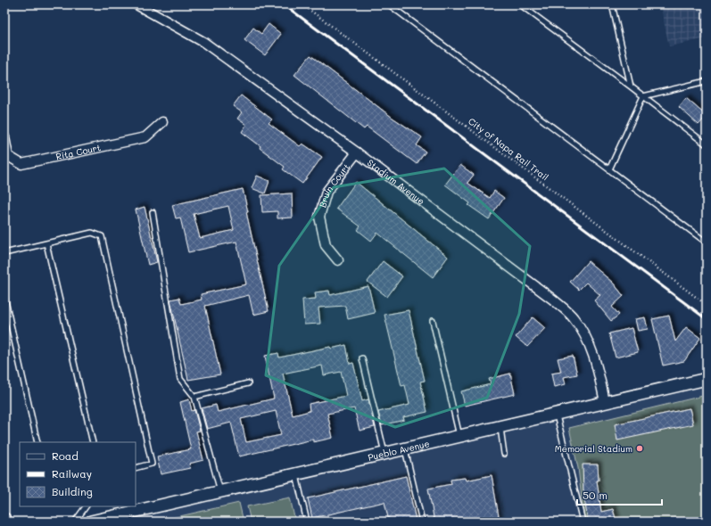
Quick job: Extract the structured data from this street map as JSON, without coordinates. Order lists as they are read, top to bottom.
{
  "streets": {
    "street": [
      "Rita Court",
      "Stadium Avenue",
      "Bruin Court",
      "Pueblo Avenue"
    ],
    "path": ["City of Napa Rail Trail"]
  },
  "crossings": [
    ["Stadium Avenue", "Bruin Court"],
    ["Stadium Avenue", "Pueblo Avenue"]
  ],
  "places": ["Memorial Stadium"],
  "legend": ["Road", "Railway", "Building"],
  "scale_bar": "50 m"
}
